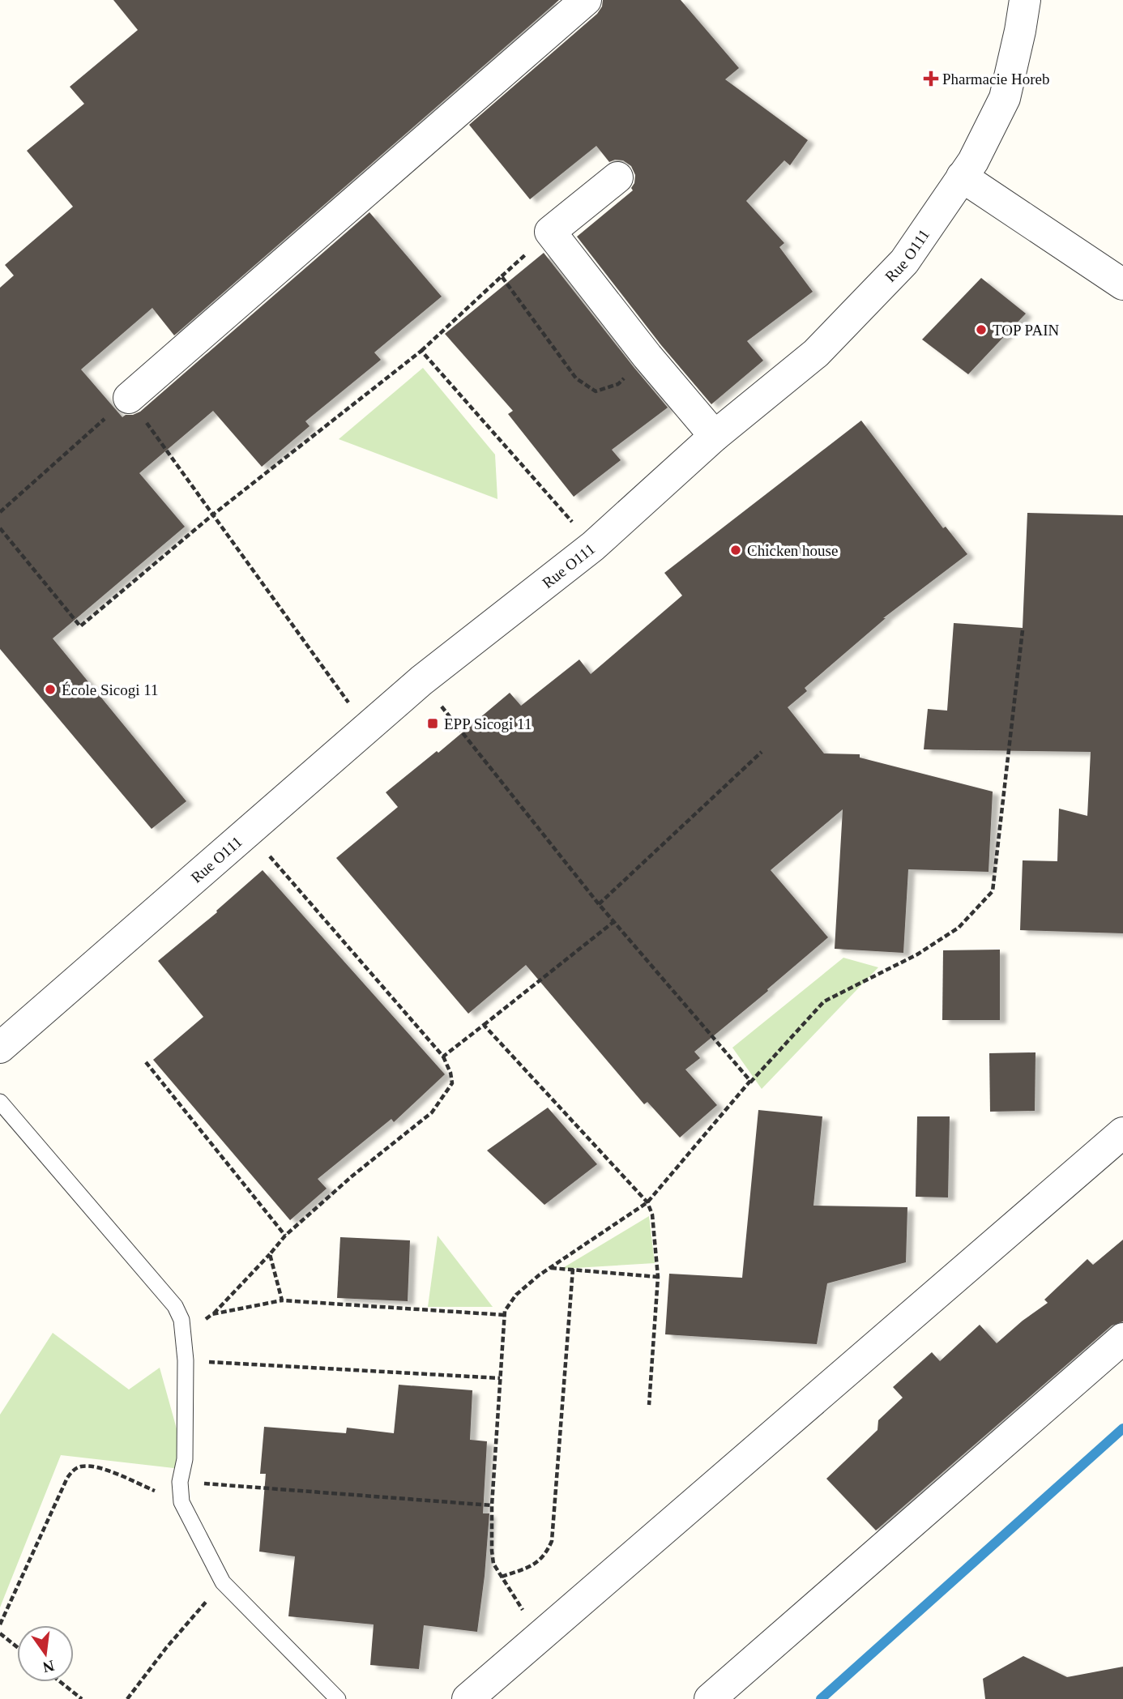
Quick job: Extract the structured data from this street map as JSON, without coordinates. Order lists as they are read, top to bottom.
{
  "streets": {
    "street": ["Rue O111"]
  },
  "places": {
    "health": ["Pharmacie Horeb"],
    "other": ["TOP PAIN", "Chicken house", "École Sicogi 11"],
    "transit": ["EPP Sicogi 11"]
  },
  "north": "bottom"
}
